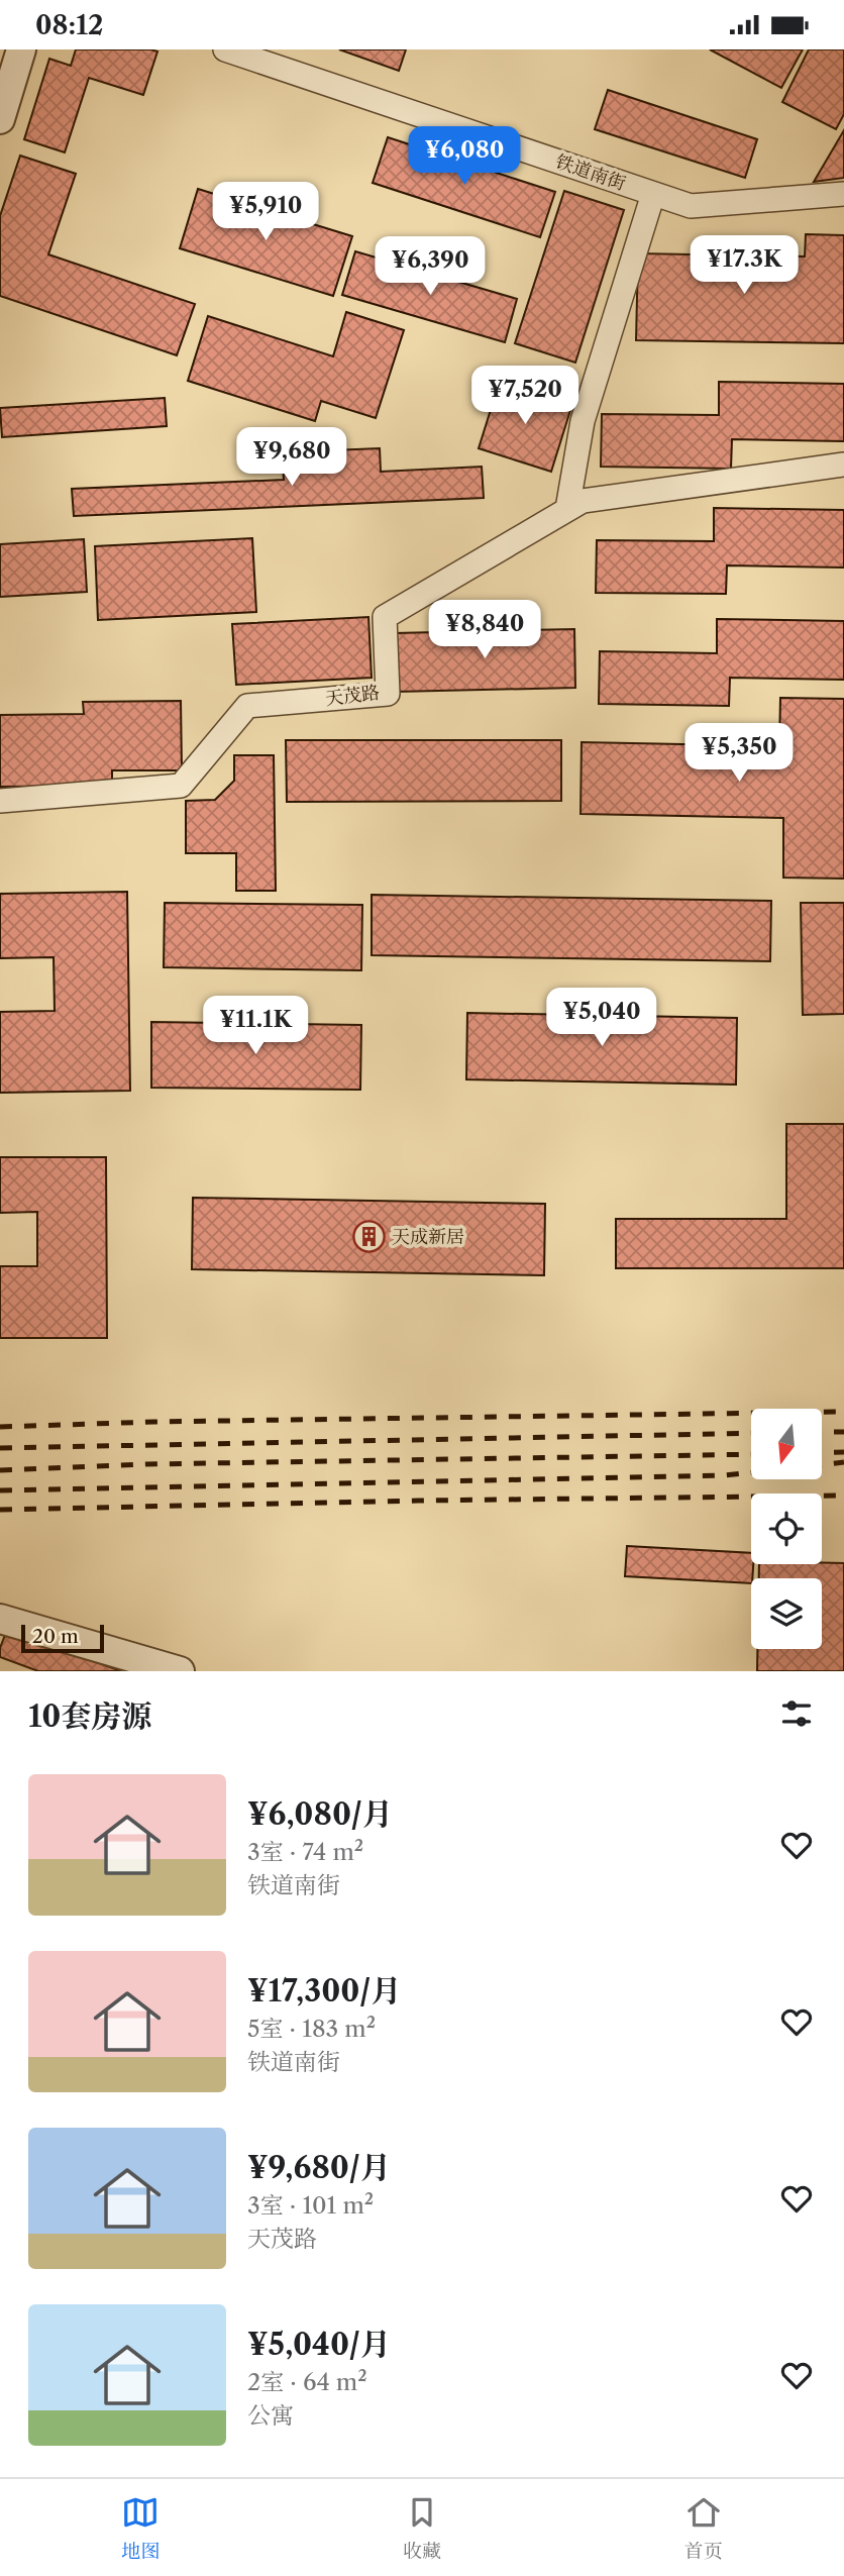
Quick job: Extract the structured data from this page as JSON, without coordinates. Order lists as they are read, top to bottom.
{
  "streets": {
    "street": ["铁道南街", "天茂路"]
  },
  "places": {
    "building": ["天成新居"]
  },
  "scale_bar": "20 m",
  "north": "bottom",
  "page": {
    "status": "08:12",
    "price": [
      "¥6,080",
      "¥5,910",
      "¥17.3K",
      "¥6,390",
      "¥7,520",
      "¥9,680",
      "¥8,840",
      "¥5,350",
      "¥5,040",
      "¥11.1K"
    ],
    "scale": "20 m",
    "heading": "10套房源",
    "list": [
      {
        "name": "¥6,080/月",
        "note": "3室 · 74 m² · 铁道南街"
      },
      {
        "name": "¥17,300/月",
        "note": "5室 · 183 m² · 铁道南街"
      },
      {
        "name": "¥9,680/月",
        "note": "3室 · 101 m² · 天茂路"
      },
      {
        "name": "¥5,040/月",
        "note": "2室 · 64 m² · 公寓"
      }
    ],
    "tabs": ["地图", "收藏", "首页"]
  }
}
